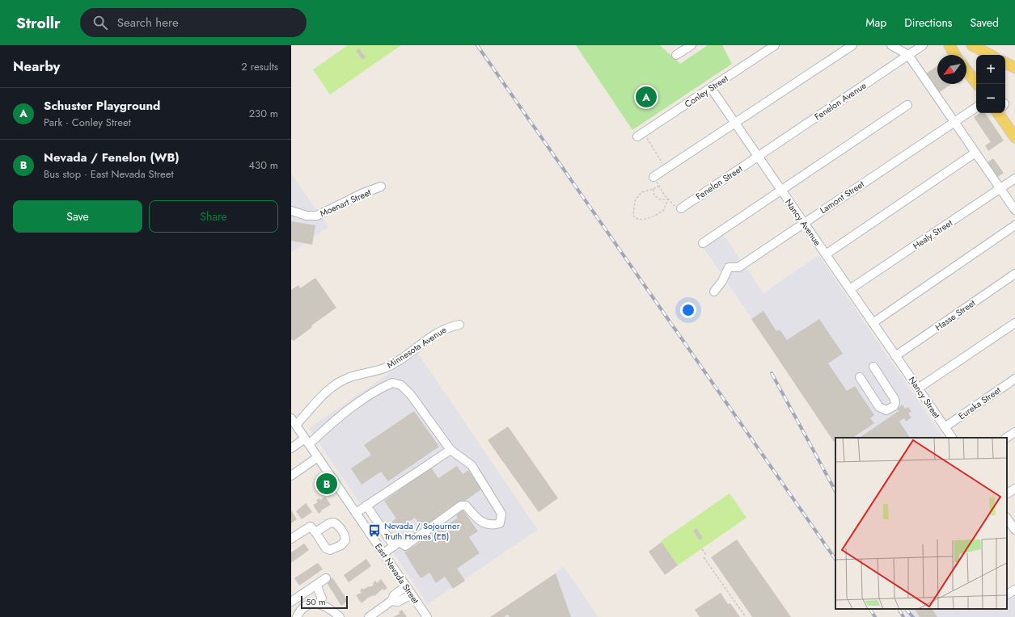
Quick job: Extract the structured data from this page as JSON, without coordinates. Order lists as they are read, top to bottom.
{
  "streets": {
    "street": [
      "Conley Street",
      "Fenelon Avenue",
      "Fenelon Street",
      "Lamont Street",
      "Moenart Street",
      "Nancy Avenue",
      "Healy Street",
      "Hasse Street",
      "Minnesota Avenue",
      "Nancy Street",
      "Eureka Street",
      "East Nevada Street"
    ]
  },
  "crossings": [
    ["Conley Street", "Nancy Avenue"],
    ["Fenelon Avenue", "Fenelon Street"],
    ["Fenelon Avenue", "Nancy Avenue"],
    ["Fenelon Street", "Nancy Avenue"],
    ["Lamont Street", "Nancy Avenue"],
    ["Nancy Avenue", "Healy Street"],
    ["Nancy Avenue", "Hasse Street"],
    ["Nancy Avenue", "Nancy Street"],
    ["Hasse Street", "Nancy Street"],
    ["Minnesota Avenue", "East Nevada Street"],
    ["Nancy Street", "Eureka Street"]
  ],
  "places": {
    "bus stop": ["Nevada / Sojourner Truth Homes (EB)"]
  },
  "scale_bar": "50 m",
  "north": "bottom left",
  "page": {
    "header": "Strollr",
    "search": "Search here",
    "nav": ["Map", "Directions", "Saved"],
    "heading": ["Nearby", "2 results"],
    "map_buttons": ["+", "−"],
    "pins": ["A", "B"],
    "list": [
      {
        "mark": "A",
        "name": "Schuster Playground",
        "note": "Park · Conley Street",
        "value": "230 m"
      },
      {
        "mark": "B",
        "name": "Nevada / Fenelon (WB)",
        "note": "Bus stop · East Nevada Street",
        "value": "430 m"
      }
    ],
    "buttons": ["Save", "Share"],
    "scale": "50 m"
  }
}
